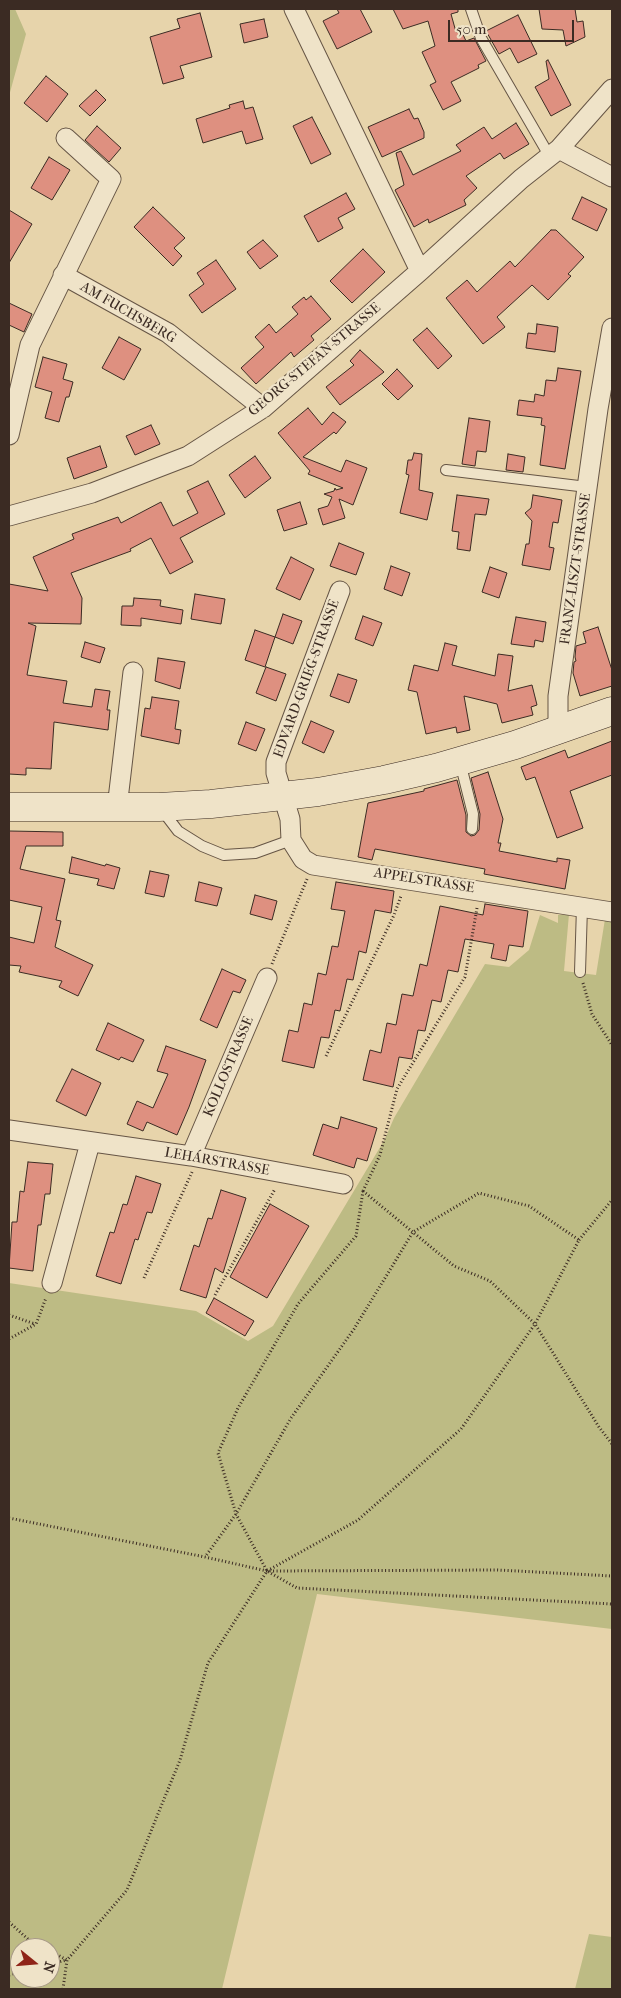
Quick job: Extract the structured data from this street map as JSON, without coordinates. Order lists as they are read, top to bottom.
{
  "streets": {
    "street": [
      "AM FUCHSBERG",
      "GEORG-STEFAN-STRASSE",
      "FRANZ-LISZT-STRASSE",
      "EDVARD-GRIEG-STRASSE",
      "APPELSTRASSE",
      "KOLLOSTRASSE",
      "LEHÁRSTRASSE"
    ]
  },
  "crossings": [
    ["AM FUCHSBERG", "GEORG-STEFAN-STRASSE"],
    ["KOLLOSTRASSE", "LEHÁRSTRASSE"]
  ],
  "scale_bar": "50 m",
  "north": "right"
}
